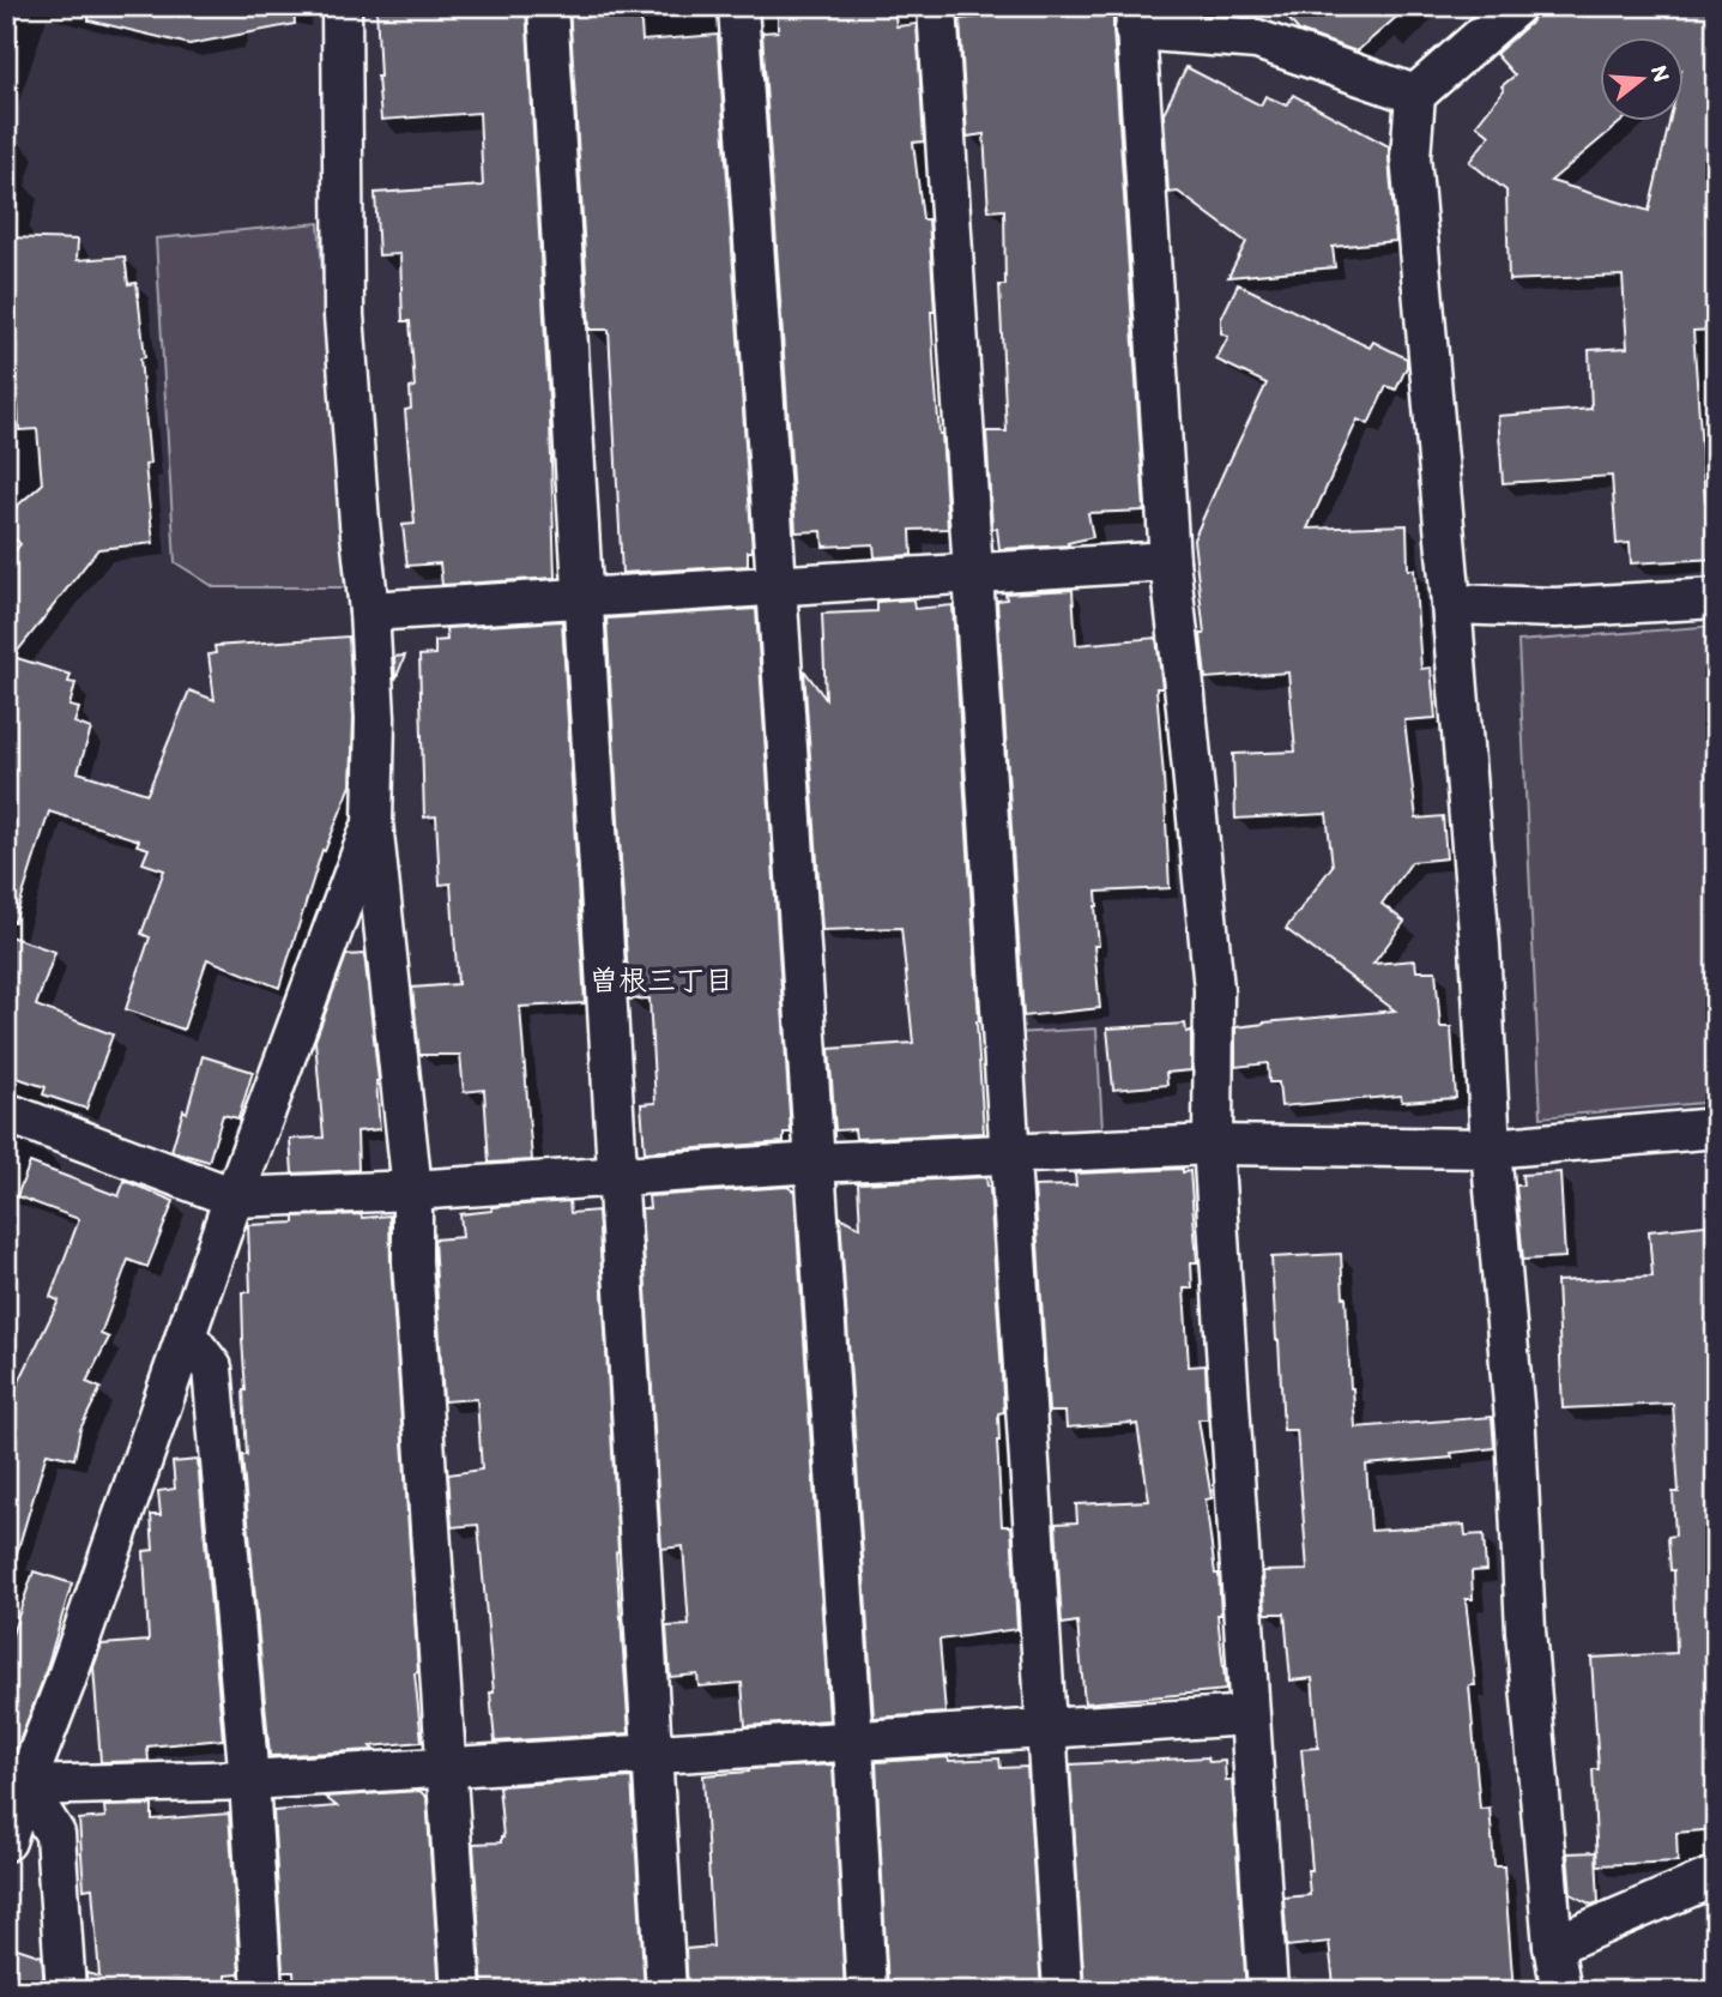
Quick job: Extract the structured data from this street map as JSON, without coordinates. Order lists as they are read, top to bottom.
{
  "districts": ["曽根三丁目"],
  "north": "right"
}
